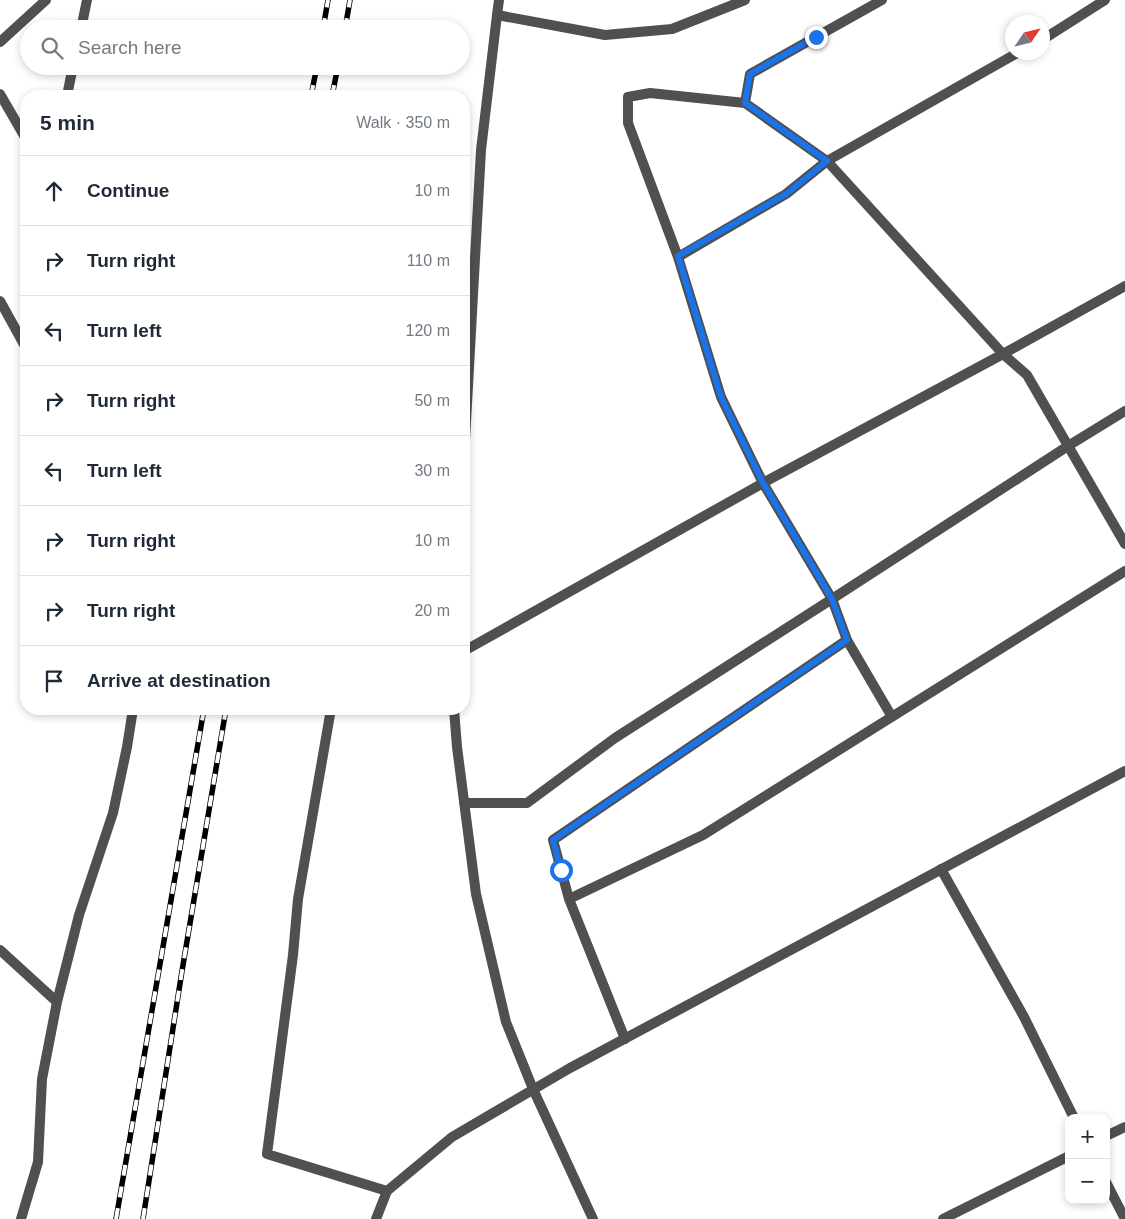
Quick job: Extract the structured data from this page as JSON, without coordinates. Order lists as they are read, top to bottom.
{
  "north": "top right",
  "page": {
    "search": "Search here",
    "heading": ["5 min", "Walk · 350 m"],
    "list": [
      ["Continue", "10 m"],
      ["Turn right", "110 m"],
      ["Turn left", "120 m"],
      ["Turn right", "50 m"],
      ["Turn left", "30 m"],
      ["Turn right", "10 m"],
      ["Turn right", "20 m"],
      "Arrive at destination"
    ],
    "map_buttons": ["+", "−"]
  }
}
